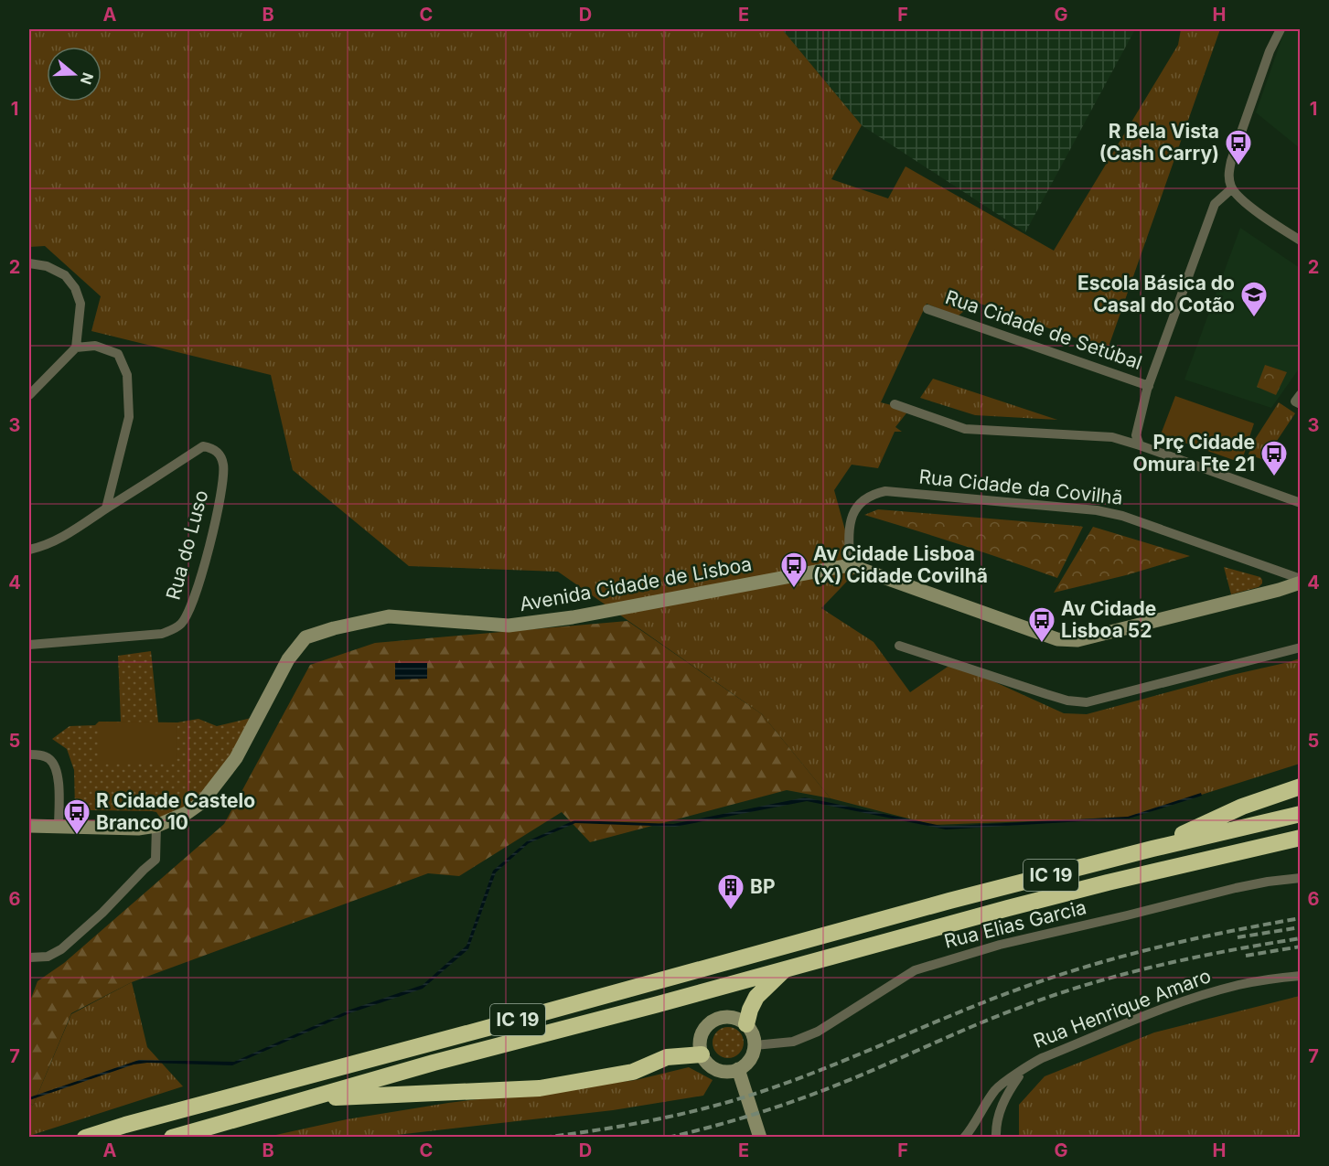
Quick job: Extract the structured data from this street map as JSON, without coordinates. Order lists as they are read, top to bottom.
{
  "streets": {
    "highway": ["IC 19"],
    "street": [
      "Rua Cidade de Setúbal",
      "Rua Cidade da Covilhã",
      "Rua do Luso",
      "Avenida Cidade de Lisboa",
      "Rua Elias Garcia",
      "Rua Henrique Amaro"
    ]
  },
  "crossings": [
    ["Rua Cidade da Covilhã", "Avenida Cidade de Lisboa"]
  ],
  "places": {
    "bus stop": [
      "R Bela Vista (Cash Carry)",
      "Prç Cidade Omura Fte 21",
      "Av Cidade Lisboa (X) Cidade Covilhã",
      "Av Cidade Lisboa 52",
      "R Cidade Castelo Branco 10"
    ],
    "school or university": ["Escola Básica do Casal do Cotão"],
    "building": ["BP"]
  },
  "north": "right",
  "grid": {
    "columns": [
      "A",
      "B",
      "C",
      "D",
      "E",
      "F",
      "G",
      "H"
    ],
    "rows": [
      "1",
      "2",
      "3",
      "4",
      "5",
      "6",
      "7"
    ]
  }
}
